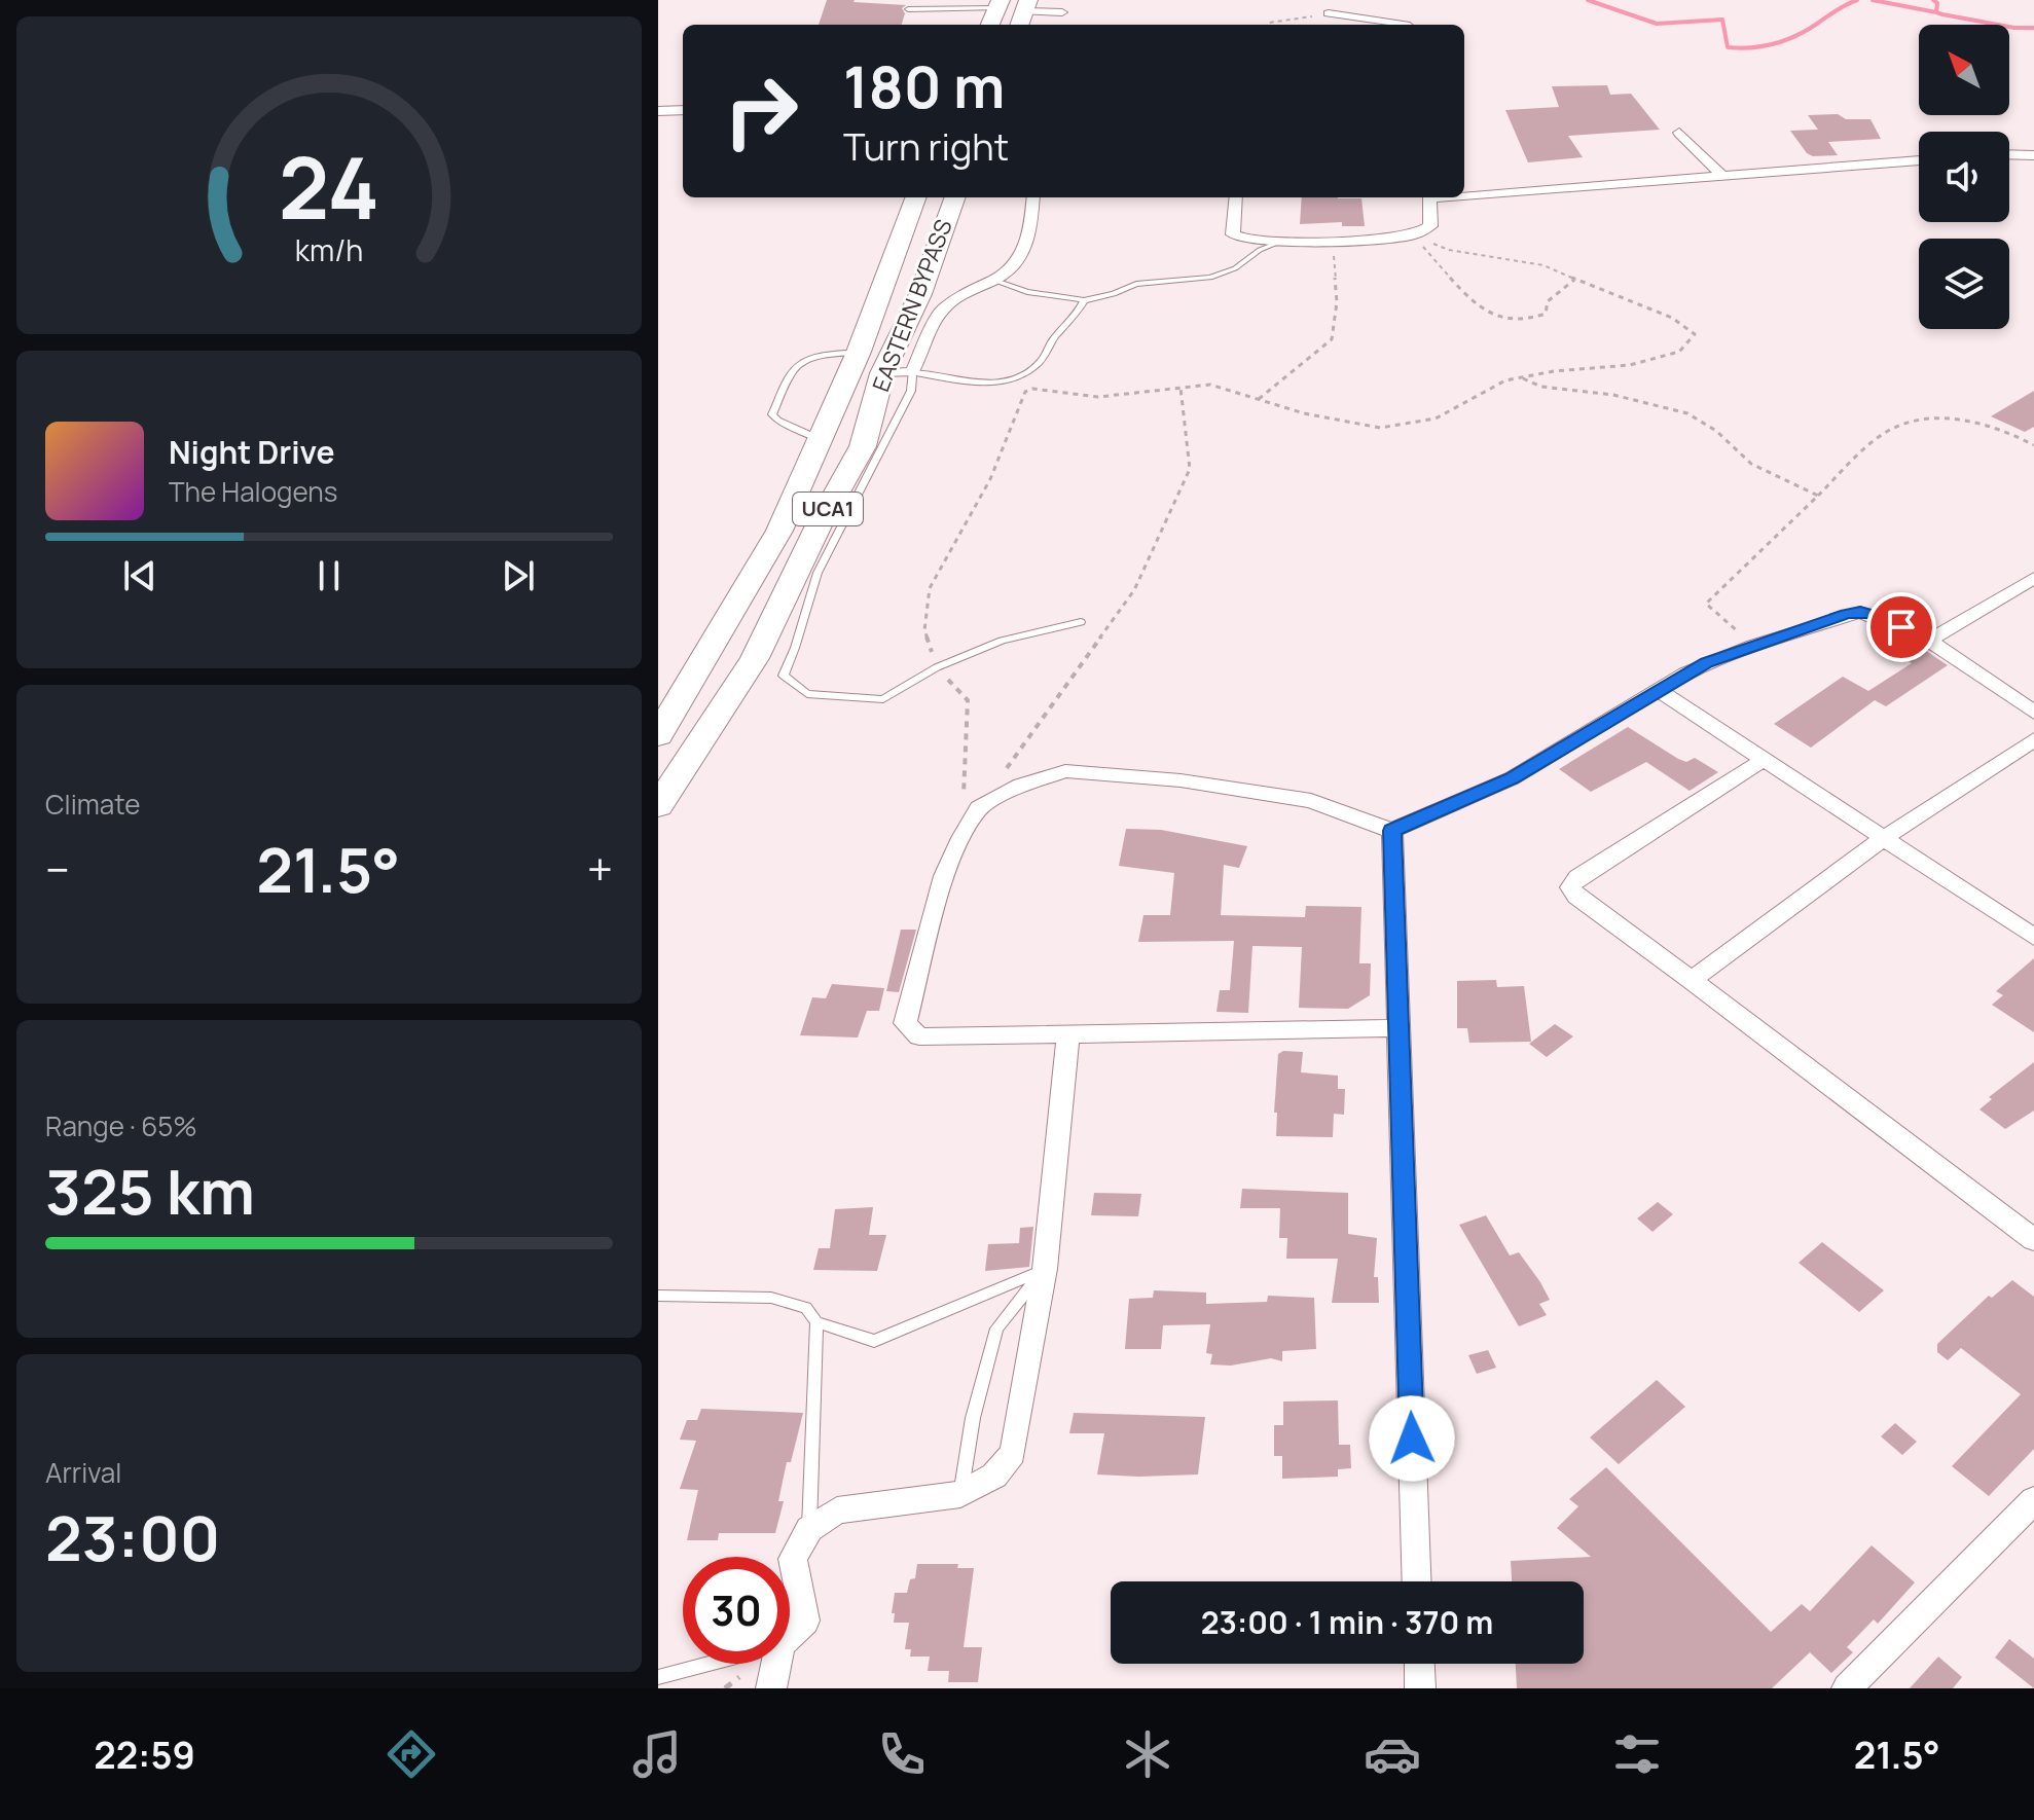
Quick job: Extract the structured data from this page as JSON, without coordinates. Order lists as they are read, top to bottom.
{
  "streets": {
    "main road": ["EASTERN BYPASS", "UCA1"]
  },
  "north": "top left",
  "page": {
    "turn": ["180 m", "Turn right"],
    "song": ["Night Drive", "The Halogens"],
    "tile": [
      "Climate",
      ["Range · 65%", "325 km"],
      ["Arrival", "23:00"]
    ],
    "heat": ["−", "21.5°", "+"],
    "limit": "30",
    "trip": "23:00 · 1 min · 370 m",
    "tabs": ["22:59", "21.5°"],
    "gauge": ["24", "km/h"]
  }
}
